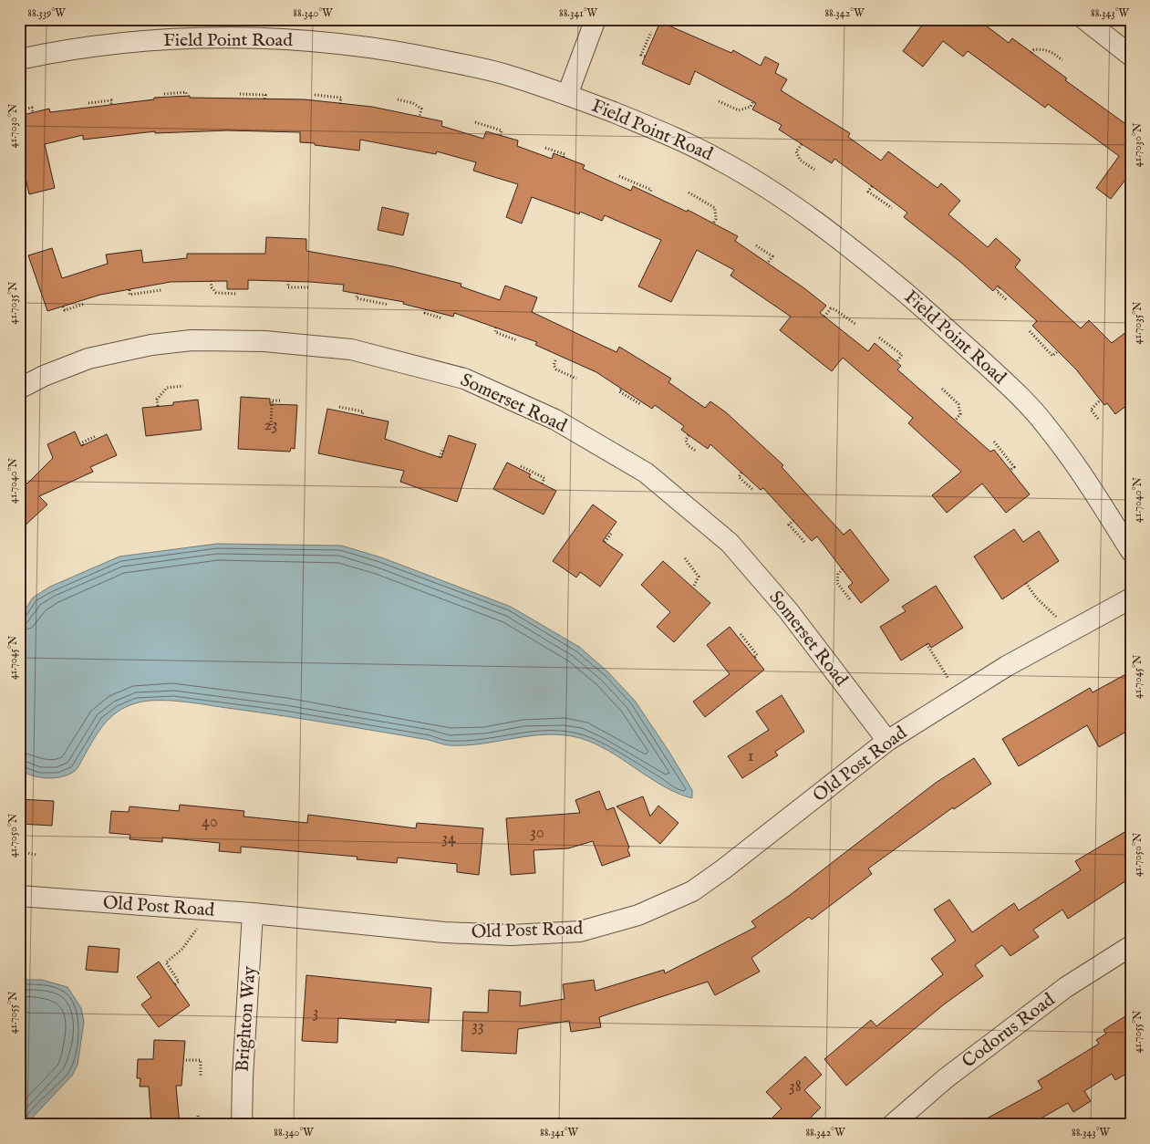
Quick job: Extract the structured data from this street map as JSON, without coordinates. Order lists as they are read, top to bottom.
{
  "streets": {
    "street": [
      "Field Point Road",
      "Somerset Road",
      "Old Post Road",
      "Brighton Way",
      "Codorus Road"
    ]
  },
  "crossings": [
    ["Somerset Road", "Old Post Road"],
    ["Old Post Road", "Brighton Way"]
  ],
  "house_numbers": [
    "23",
    "1",
    "40",
    "30",
    "34",
    "3",
    "33",
    "38"
  ],
  "coordinates": [
    "88.339°W",
    "88.340°W",
    "88.341°W",
    "88.342°W",
    "88.343°W",
    "41.7030°N",
    "41.7035°N",
    "41.7040°N",
    "41.7045°N",
    "41.7050°N",
    "41.7055°N"
  ]
}
